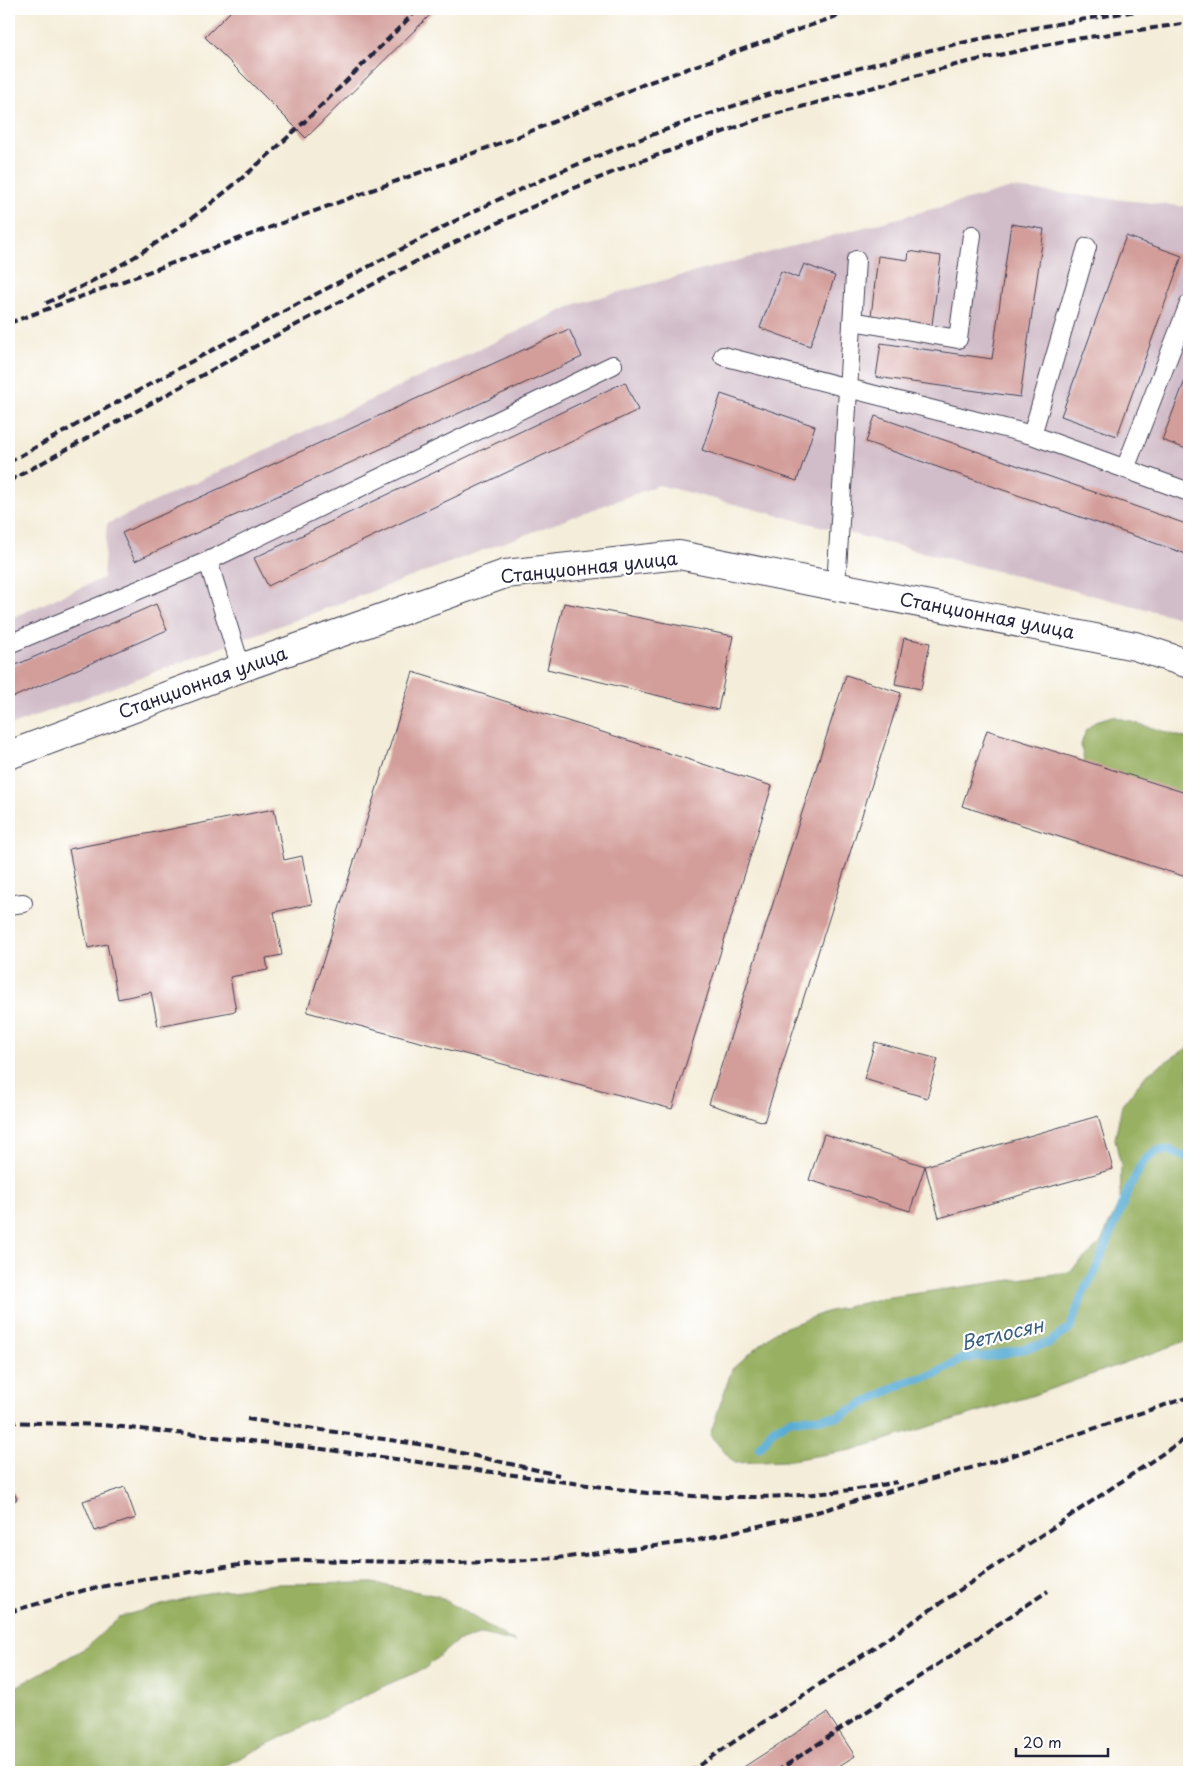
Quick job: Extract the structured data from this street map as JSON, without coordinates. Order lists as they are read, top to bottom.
{
  "streets": {
    "street": ["Станционная улица"]
  },
  "water": ["Ветлосян"],
  "scale_bar": "20 m"
}
